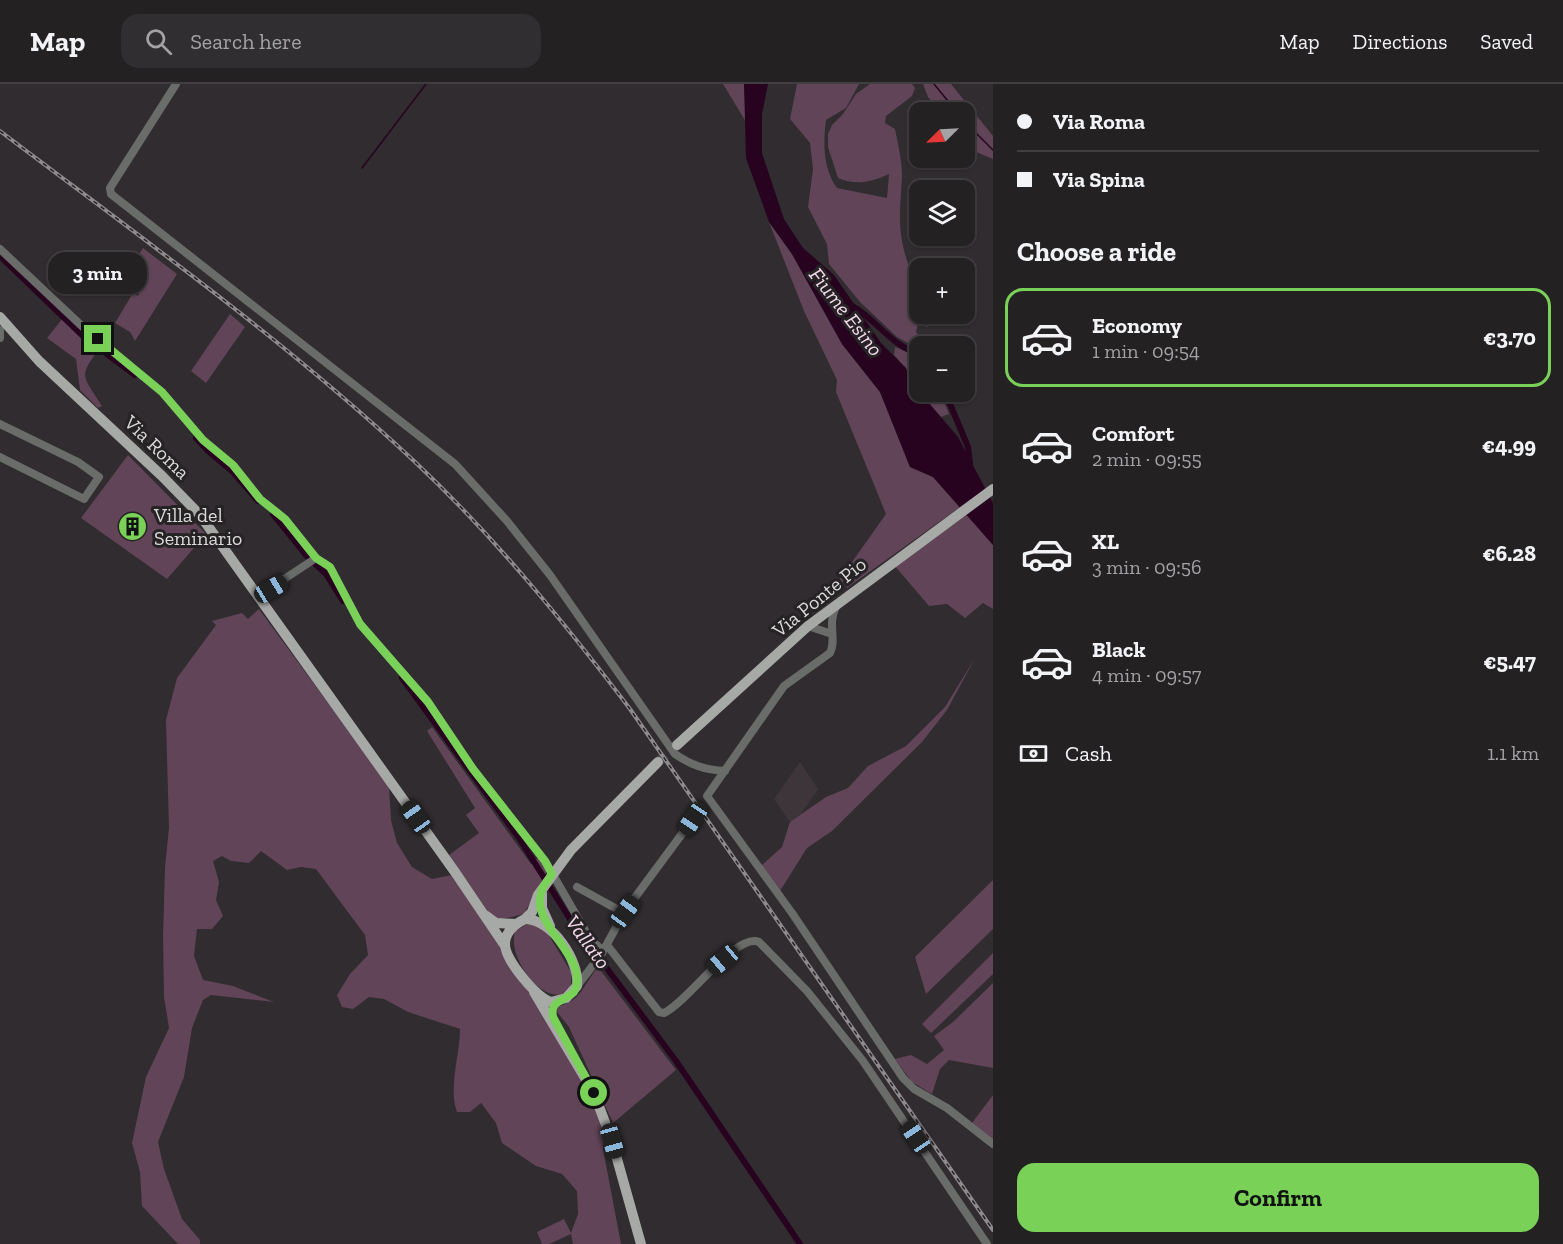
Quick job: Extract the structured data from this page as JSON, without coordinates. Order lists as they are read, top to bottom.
{
  "streets": {
    "main road": ["Via Roma", "Via Ponte Pio"]
  },
  "water": ["Fiume Esino", "Vallato"],
  "places": {
    "building": ["Villa del Seminario"]
  },
  "north": "bottom left",
  "page": {
    "header": "Map",
    "search": "Search here",
    "nav": ["Map", "Directions", "Saved"],
    "banner": ["Via Roma", "Via Spina"],
    "map_buttons": ["+", "−"],
    "heading": "Choose a ride",
    "bubble": "3 min",
    "list": [
      {
        "name": "Economy",
        "note": "1 min · 09:54",
        "value": "€3.70"
      },
      {
        "name": "Comfort",
        "note": "2 min · 09:55",
        "value": "€4.99"
      },
      {
        "name": "XL",
        "note": "3 min · 09:56",
        "value": "€6.28"
      },
      {
        "name": "Black",
        "note": "4 min · 09:57",
        "value": "€5.47"
      }
    ],
    "pay": ["Cash", "1.1 km"],
    "buttons": "Confirm"
  }
}
